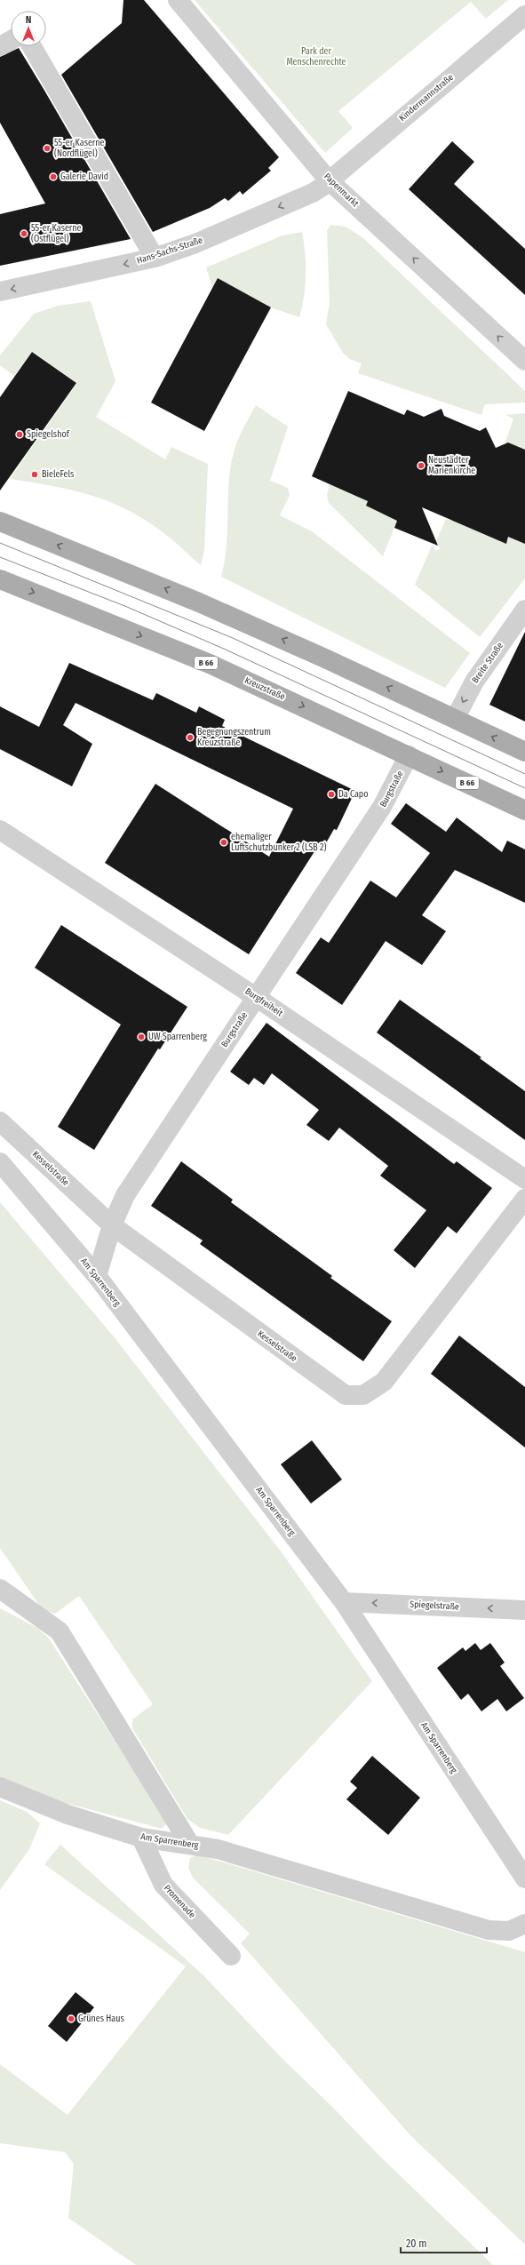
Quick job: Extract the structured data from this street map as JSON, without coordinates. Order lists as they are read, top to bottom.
{
  "streets": {
    "main road": ["B 66", "Kreuzstraße"],
    "street": [
      "Kindermannstraße",
      "Papenmarkt",
      "Hans-Sachs-Straße",
      "Breite Straße",
      "Burgstraße",
      "Burgfreiheit",
      "Kesselstraße",
      "Am Sparrenberg",
      "Spiegelstraße",
      "Promenade"
    ]
  },
  "crossings": [
    ["Kindermannstraße", "Papenmarkt"],
    ["Kindermannstraße", "Hans-Sachs-Straße"],
    ["Papenmarkt", "Hans-Sachs-Straße"],
    ["Kreuzstraße", "Burgstraße"],
    ["Burgstraße", "Burgfreiheit"],
    ["Burgstraße", "Kesselstraße"],
    ["Burgstraße", "Am Sparrenberg"],
    ["Am Sparrenberg", "Spiegelstraße"],
    ["Am Sparrenberg", "Promenade"]
  ],
  "one_way": [
    "Papenmarkt",
    "Hans-Sachs-Straße",
    "Breite Straße",
    "Spiegelstraße"
  ],
  "parks": ["Park der Menschenrechte"],
  "places": [
    "55-er Kaserne (Nordflügel)",
    "Galerie David",
    "55-er Kaserne (Ostflügel)",
    "Spiegelshof",
    "Neustädter Marienkirche",
    "BieleFels",
    "Begegnungszentrum Kreuzstraße",
    "Da Capo",
    "ehemaliger Luftschutzbunker 2 (LSB 2)",
    "UW Sparrenberg",
    "Grünes Haus"
  ],
  "scale_bar": "20 m",
  "north": "top"
}
